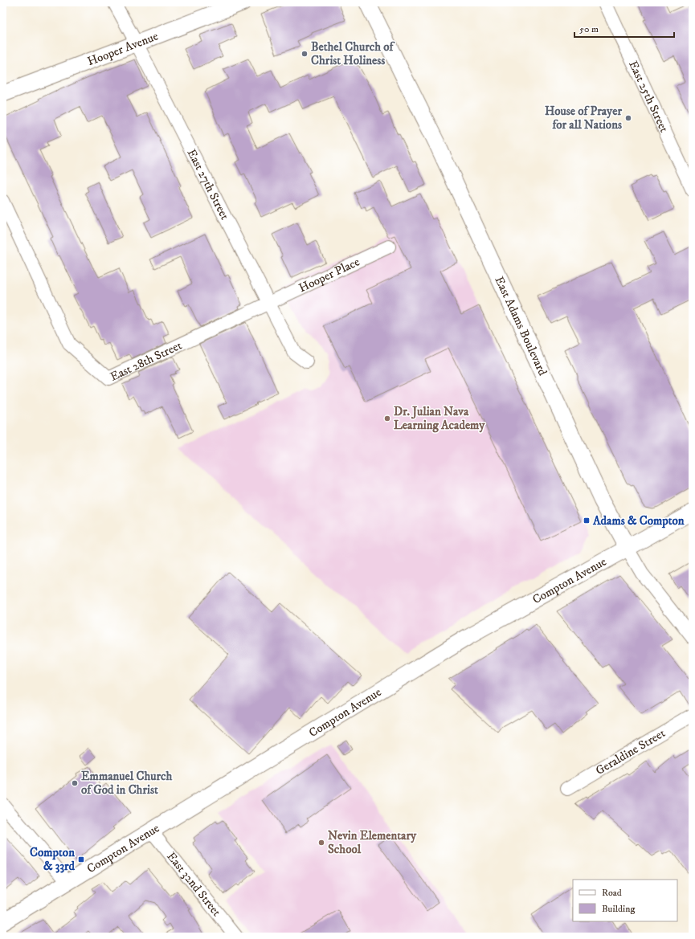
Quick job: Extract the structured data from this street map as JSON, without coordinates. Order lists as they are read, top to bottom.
{
  "streets": {
    "street": [
      "Hooper Avenue",
      "East 25th Street",
      "East 27th Street",
      "Hooper Place",
      "East Adams Boulevard",
      "East 28th Street",
      "Compton Avenue",
      "Geraldine Street",
      "East 32nd Street"
    ]
  },
  "crossings": [
    ["Hooper Avenue", "East 27th Street"],
    ["East 27th Street", "Hooper Place"],
    ["East 27th Street", "East 28th Street"],
    ["Hooper Place", "East 28th Street"],
    ["East Adams Boulevard", "Compton Avenue"],
    ["Compton Avenue", "East 32nd Street"]
  ],
  "places": {
    "other": [
      "Bethel Church of Christ Holiness",
      "House of Prayer for all Nations",
      "Dr. Julian Nava Learning Academy",
      "Emmanuel Church of God in Christ",
      "Nevin Elementary School"
    ],
    "transit": ["Adams & Compton", "Compton & 33rd"]
  },
  "legend": ["Road", "Building"],
  "scale_bar": "50 m"
}
